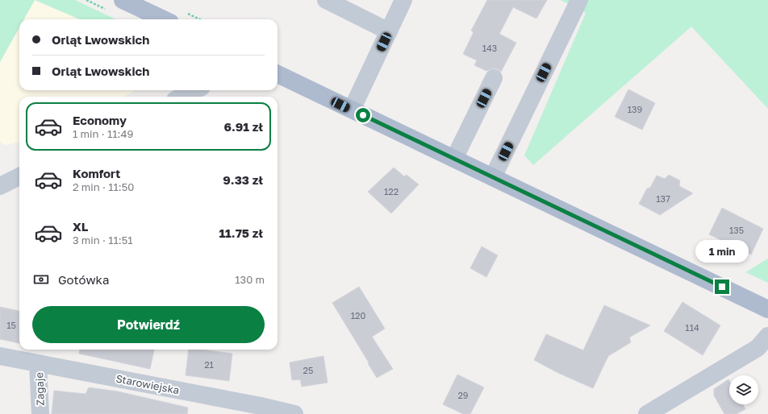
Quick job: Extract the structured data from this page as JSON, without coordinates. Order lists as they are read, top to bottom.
{
  "streets": {
    "street": ["Starowiejska", "Zagaje"]
  },
  "crossings": [
    ["Starowiejska", "Zagaje"]
  ],
  "house_numbers": [
    "143",
    "139",
    "122",
    "137",
    "135",
    "120",
    "15",
    "114",
    "21",
    "25",
    "29"
  ],
  "page": {
    "banner": ["Orląt Lwowskich", "Orląt Lwowskich"],
    "list": [
      {
        "name": "Economy",
        "note": "1 min · 11:49",
        "value": "6.91 zł"
      },
      {
        "name": "Komfort",
        "note": "2 min · 11:50",
        "value": "9.33 zł"
      },
      {
        "name": "XL",
        "note": "3 min · 11:51",
        "value": "11.75 zł"
      }
    ],
    "bubble": "1 min",
    "pay": ["Gotówka", "130 m"],
    "buttons": "Potwierdź"
  }
}
